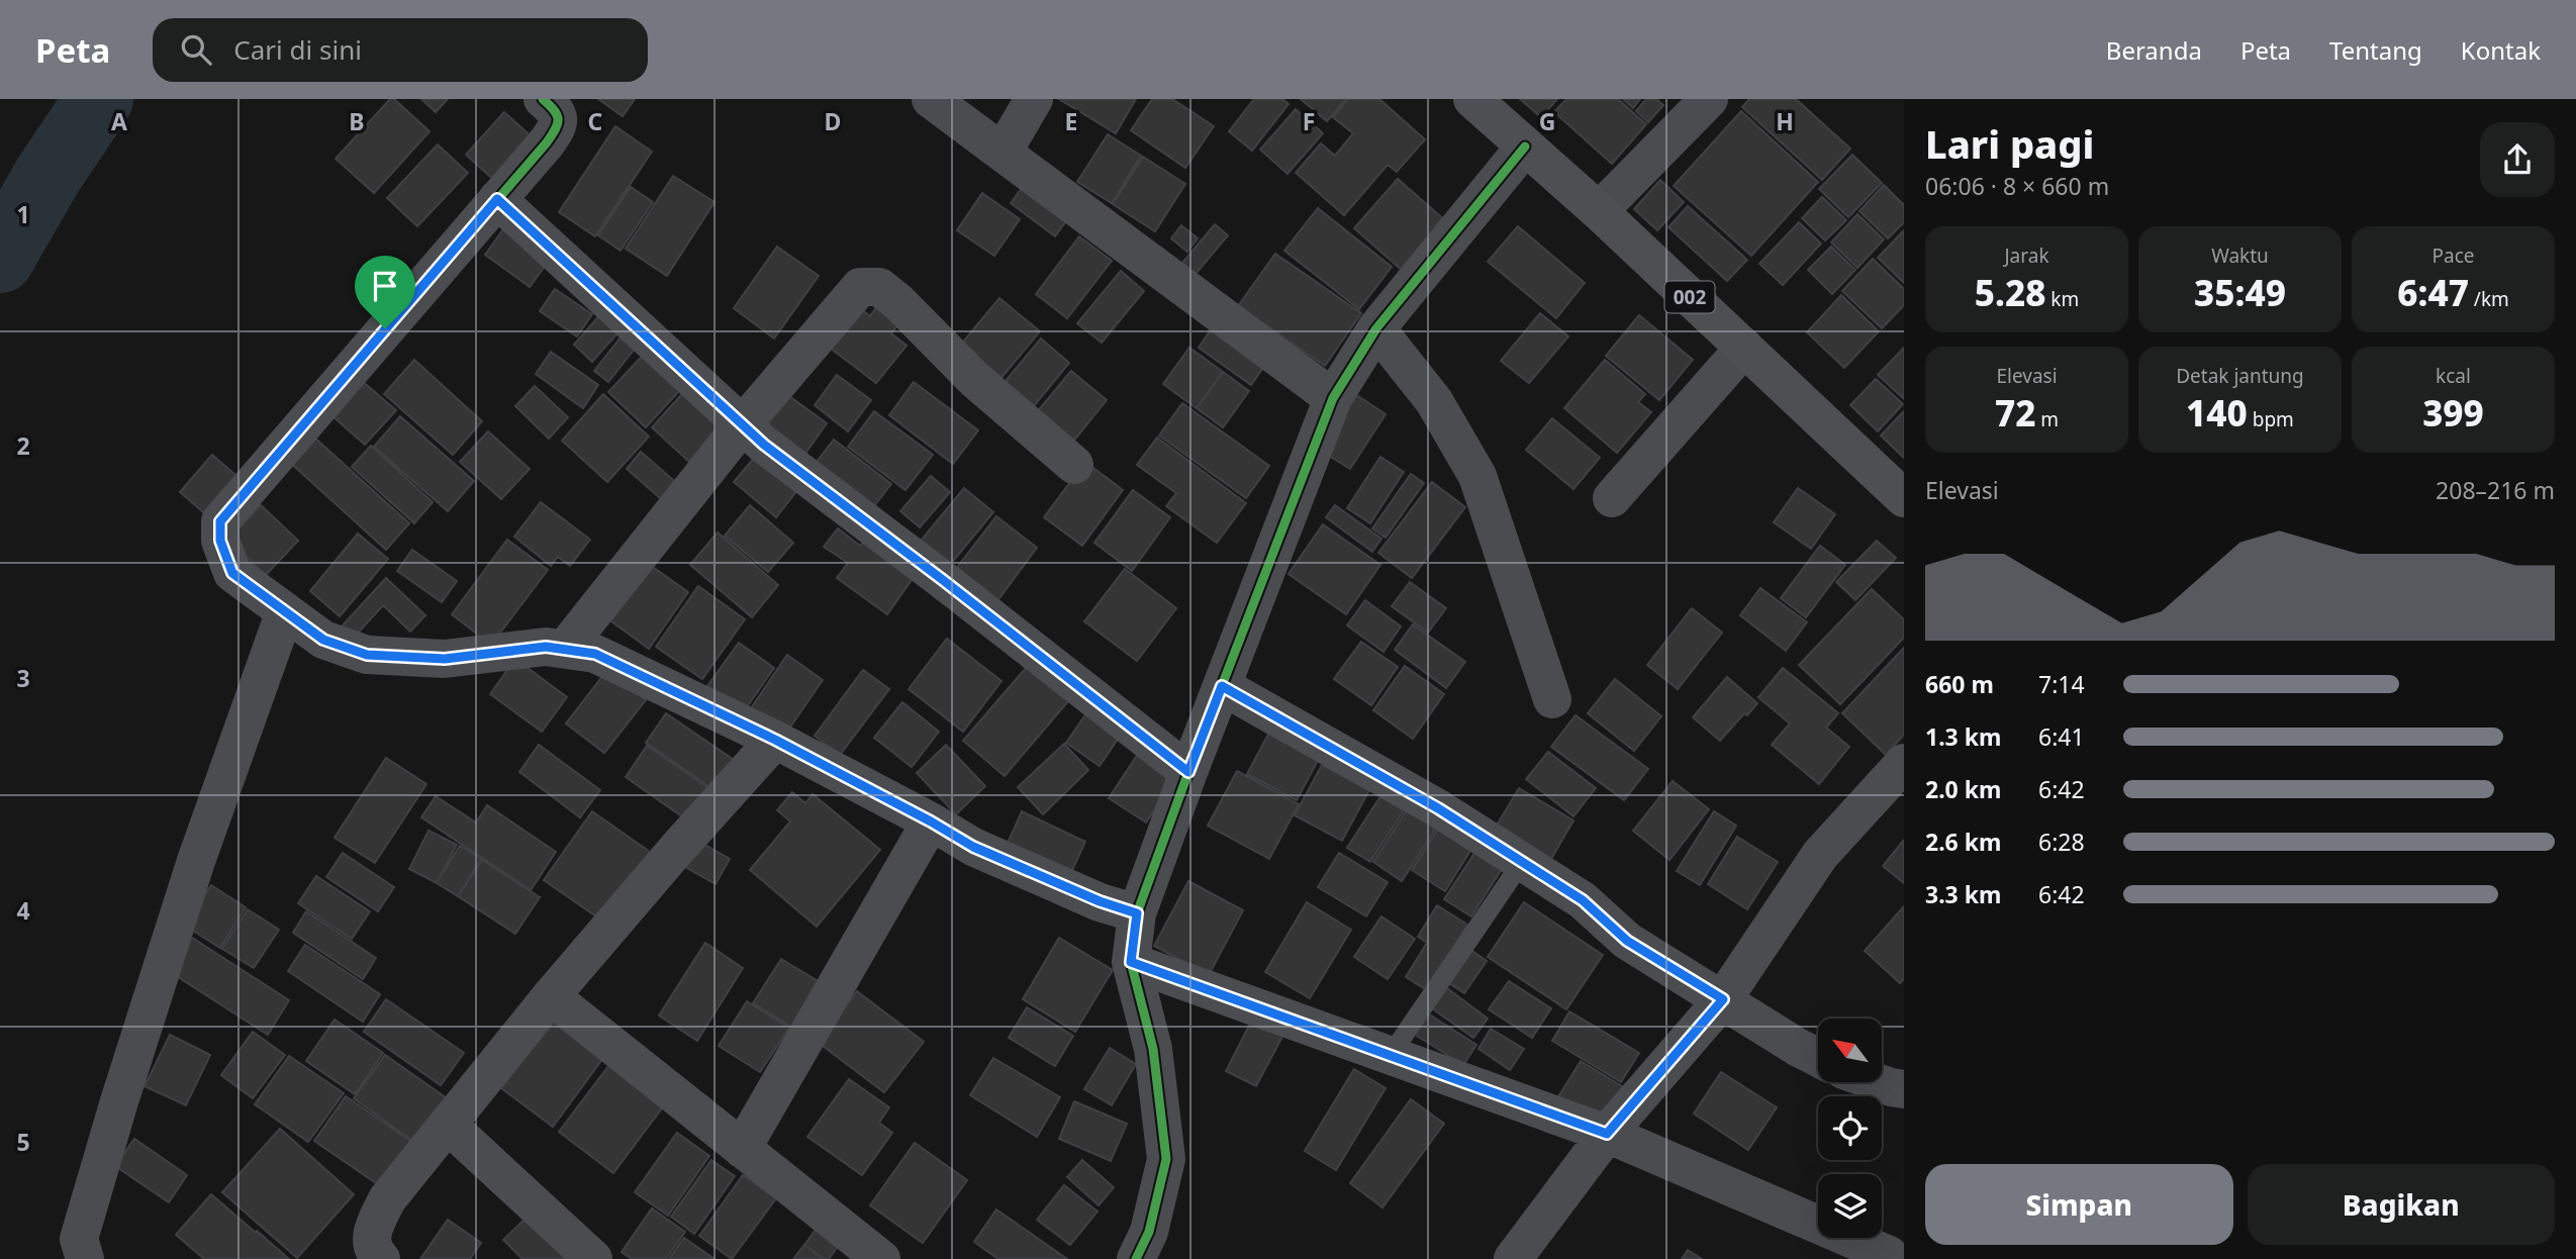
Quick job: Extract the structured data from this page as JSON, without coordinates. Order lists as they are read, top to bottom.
{
  "streets": {
    "main road": ["002"]
  },
  "north": "top left",
  "page": {
    "header": "Peta",
    "search": "Cari di sini",
    "nav": [
      "Beranda",
      "Peta",
      "Tentang",
      "Kontak"
    ],
    "heading": ["Lari pagi", "06:06 · 8 × 660 m"],
    "stats": [
      ["Jarak", "5.28 km"],
      ["Waktu", "35:49"],
      ["Pace", "6:47 /km"],
      ["Elevasi", "72 m"],
      ["Detak jantung", "140 bpm"],
      ["kcal", "399"]
    ],
    "chart": ["Elevasi", "208–216 m"],
    "list": [
      {
        "name": "660 m",
        "note": "7:14"
      },
      {
        "name": "1.3 km",
        "note": "6:41"
      },
      {
        "name": "2.0 km",
        "note": "6:42"
      },
      {
        "name": "2.6 km",
        "note": "6:28"
      },
      {
        "name": "3.3 km",
        "note": "6:42"
      }
    ],
    "buttons": ["Simpan", "Bagikan"]
  },
  "grid": {
    "columns": [
      "A",
      "B",
      "C",
      "D",
      "E",
      "F",
      "G",
      "H"
    ],
    "rows": [
      "1",
      "2",
      "3",
      "4",
      "5"
    ]
  }
}
